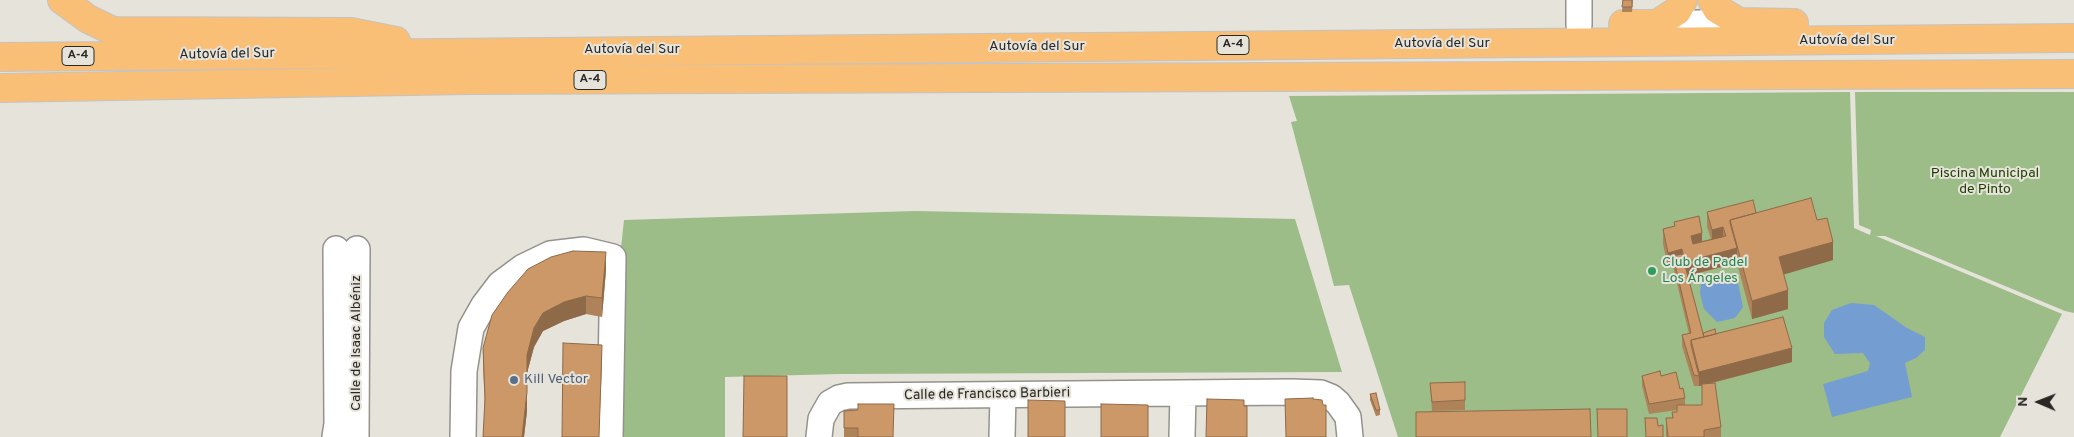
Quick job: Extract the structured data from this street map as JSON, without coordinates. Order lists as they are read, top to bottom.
{
  "streets": {
    "highway": ["Autovía del Sur", "A-4"],
    "street": ["Calle de Isaac Albéniz", "Calle de Francisco Barbieri"]
  },
  "parks": ["Piscina Municipal de Pinto"],
  "places": ["Club de Padel Los Ángeles", "Kill Vector"],
  "north": "left"
}
